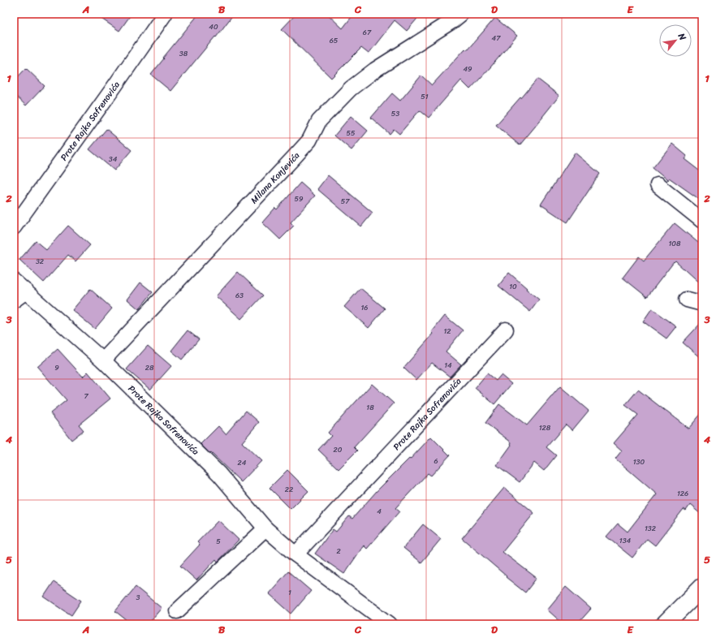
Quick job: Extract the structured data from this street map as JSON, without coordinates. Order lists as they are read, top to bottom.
{
  "streets": {
    "street": ["Prote Rajka Sofrenovića", "Milana Konjevića"]
  },
  "crossings": [
    ["Prote Rajka Sofrenovića", "Milana Konjevića"]
  ],
  "house_numbers": [
    "40",
    "67",
    "47",
    "65",
    "38",
    "49",
    "51",
    "53",
    "55",
    "34",
    "59",
    "57",
    "108",
    "32",
    "10",
    "63",
    "16",
    "12",
    "14",
    "9",
    "28",
    "7",
    "18",
    "128",
    "20",
    "6",
    "130",
    "24",
    "22",
    "126",
    "4",
    "132",
    "134",
    "5",
    "2",
    "1",
    "3"
  ],
  "north": "top right",
  "grid": {
    "columns": [
      "A",
      "B",
      "C",
      "D",
      "E"
    ],
    "rows": [
      "1",
      "2",
      "3",
      "4",
      "5"
    ]
  }
}
